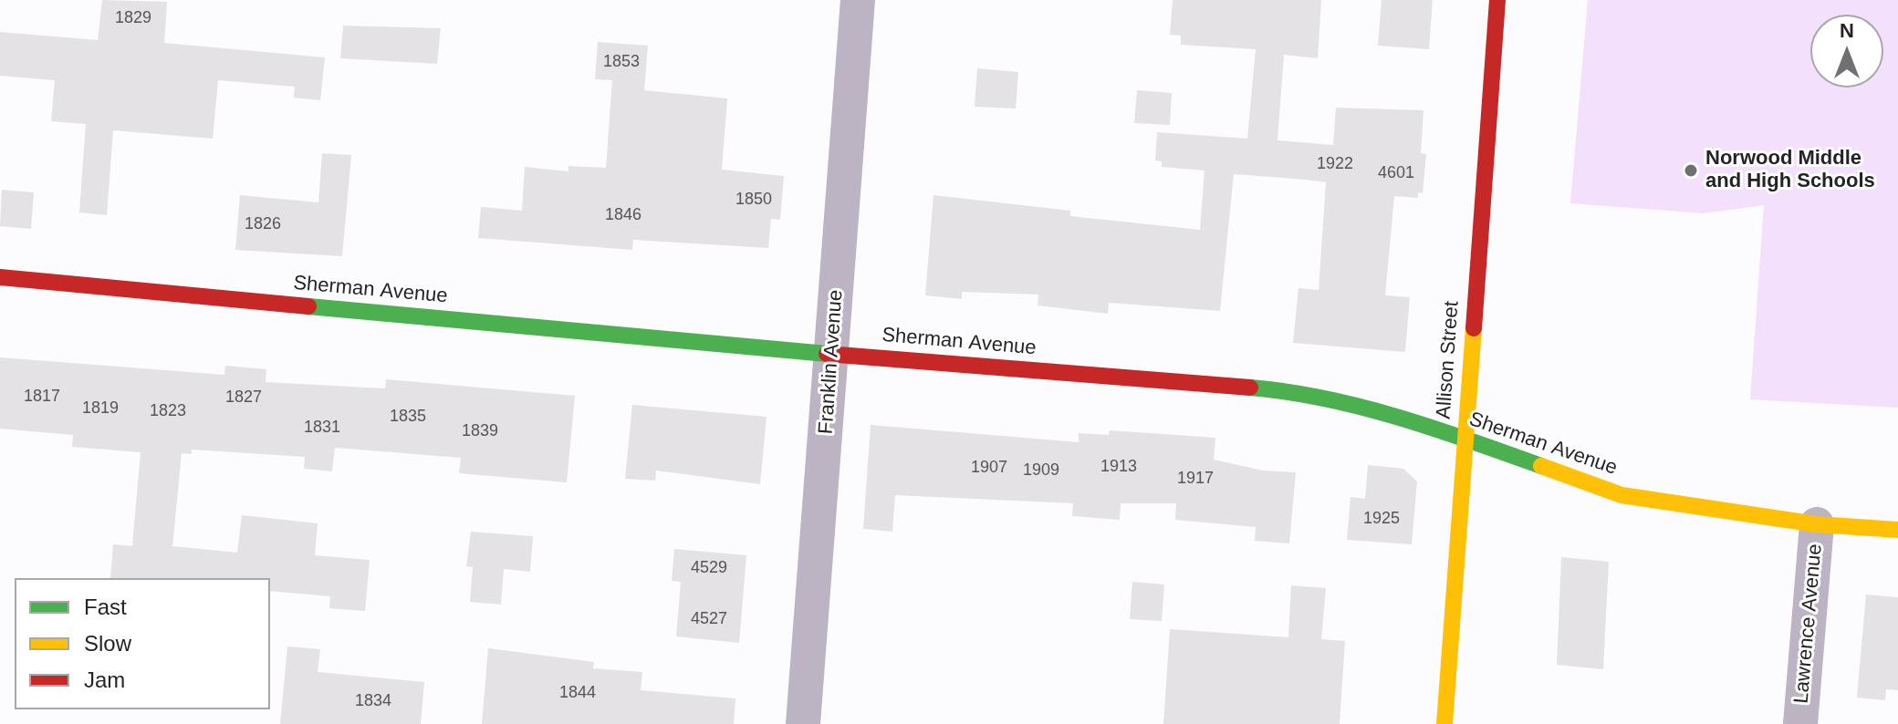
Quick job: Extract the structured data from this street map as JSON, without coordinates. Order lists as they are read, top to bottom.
{
  "streets": {
    "street": [
      "Sherman Avenue",
      "Allison Street",
      "Franklin Avenue",
      "Lawrence Avenue"
    ]
  },
  "crossings": [
    ["Sherman Avenue", "Allison Street"],
    ["Sherman Avenue", "Franklin Avenue"],
    ["Sherman Avenue", "Lawrence Avenue"]
  ],
  "places": ["Norwood Middle and High Schools"],
  "house_numbers": [
    "1829",
    "1853",
    "1922",
    "4601",
    "1850",
    "1846",
    "1826",
    "1817",
    "1827",
    "1819",
    "1823",
    "1835",
    "1831",
    "1839",
    "1913",
    "1907",
    "1909",
    "1917",
    "1925",
    "4529",
    "4527",
    "1844",
    "1834"
  ],
  "legend": ["Fast", "Slow", "Jam"],
  "north": "top"
}
